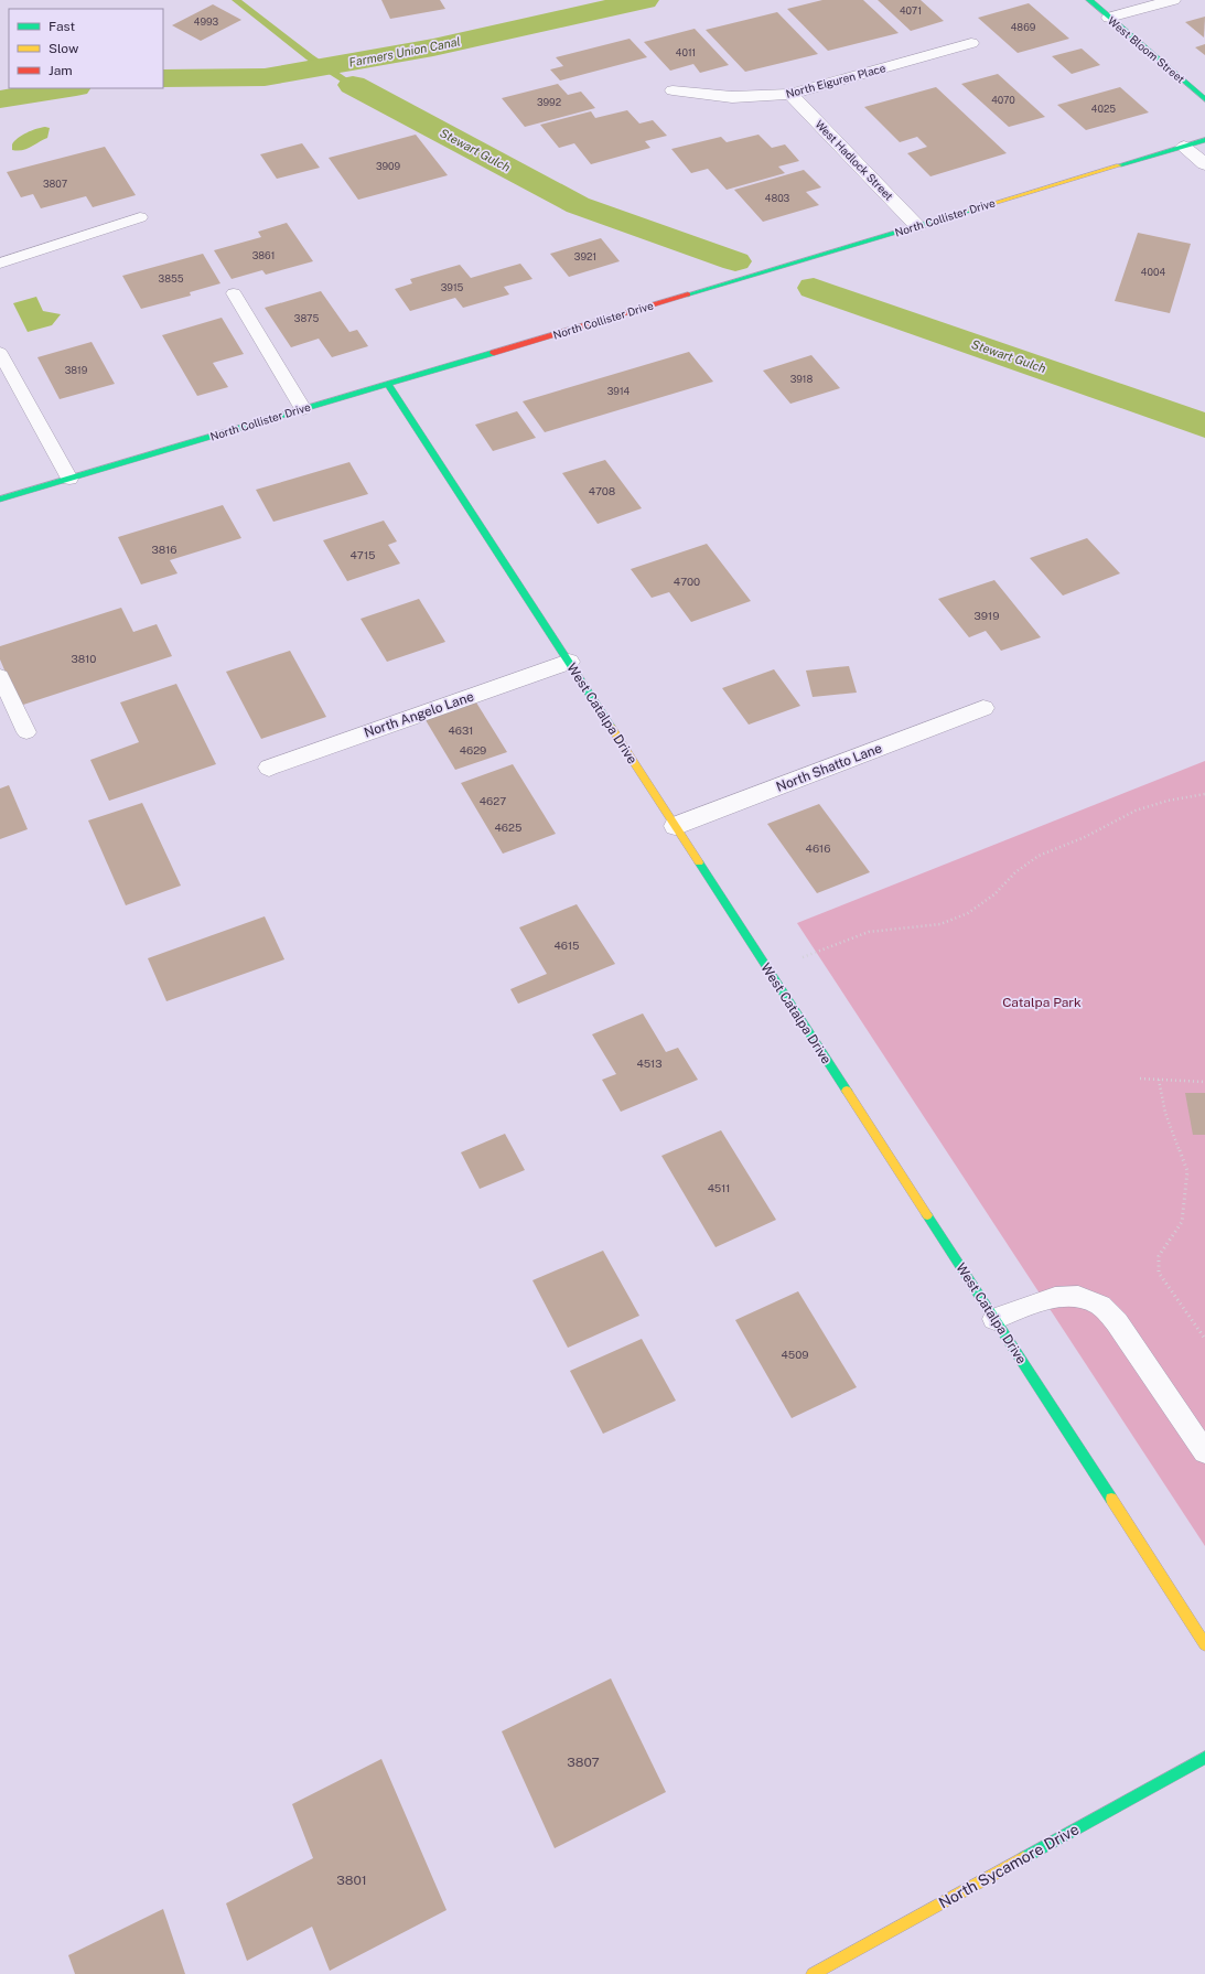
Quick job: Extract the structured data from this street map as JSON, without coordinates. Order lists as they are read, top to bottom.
{
  "streets": {
    "street": [
      "West Bloom Street",
      "North Eiguren Place",
      "West Hadlock Street",
      "North Collister Drive",
      "West Catalpa Drive",
      "North Angelo Lane",
      "North Shatto Lane",
      "North Sycamore Drive"
    ]
  },
  "crossings": [
    ["North Eiguren Place", "West Hadlock Street"],
    ["West Hadlock Street", "North Collister Drive"],
    ["North Collister Drive", "West Catalpa Drive"],
    ["West Catalpa Drive", "North Angelo Lane"],
    ["West Catalpa Drive", "North Shatto Lane"]
  ],
  "water": ["Farmers Union Canal", "Stewart Gulch"],
  "parks": ["Catalpa Park"],
  "house_numbers": [
    "4071",
    "4993",
    "4869",
    "4011",
    "4070",
    "3992",
    "4025",
    "3909",
    "3807",
    "4803",
    "3861",
    "3921",
    "4004",
    "3855",
    "3915",
    "3875",
    "3819",
    "3918",
    "3914",
    "4708",
    "3816",
    "4715",
    "4700",
    "3919",
    "3810",
    "4631",
    "4629",
    "4627",
    "4625",
    "4616",
    "4615",
    "4513",
    "4511",
    "4509",
    "3807",
    "3801"
  ],
  "legend": ["Fast", "Slow", "Jam"]
}
